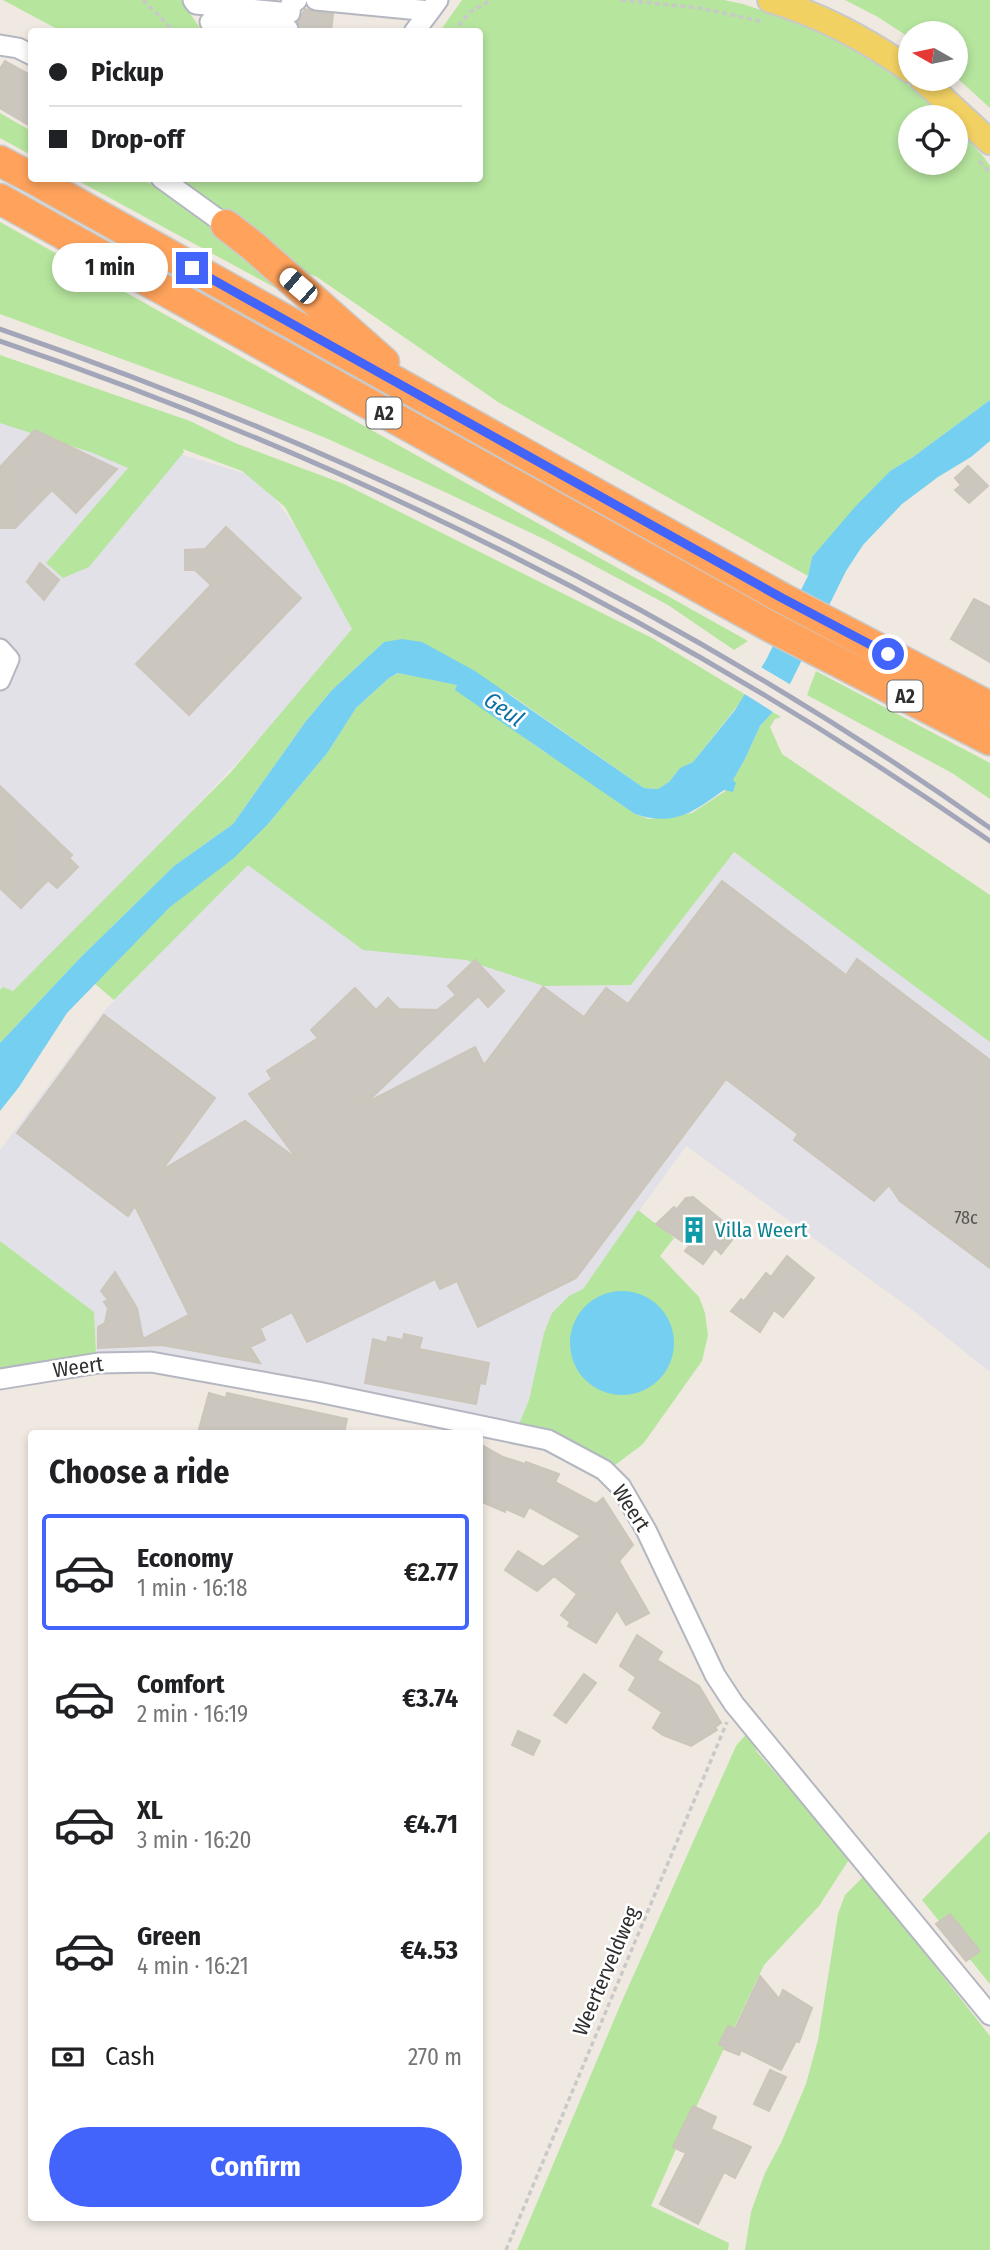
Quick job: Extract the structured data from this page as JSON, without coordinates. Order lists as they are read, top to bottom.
{
  "streets": {
    "highway": ["A2"],
    "street": ["Weert"],
    "path": ["Weerterveldweg"]
  },
  "crossings": [
    ["Weert", "Weerterveldweg"]
  ],
  "water": ["Geul"],
  "places": {
    "building": ["Villa Weert"]
  },
  "house_numbers": ["78c"],
  "north": "left",
  "page": {
    "banner": ["Pickup", "Drop-off"],
    "bubble": "1 min",
    "heading": "Choose a ride",
    "list": [
      {
        "name": "Economy",
        "note": "1 min · 16:18",
        "value": "€2.77"
      },
      {
        "name": "Comfort",
        "note": "2 min · 16:19",
        "value": "€3.74"
      },
      {
        "name": "XL",
        "note": "3 min · 16:20",
        "value": "€4.71"
      },
      {
        "name": "Green",
        "note": "4 min · 16:21",
        "value": "€4.53"
      }
    ],
    "pay": ["Cash", "270 m"],
    "buttons": "Confirm"
  }
}
